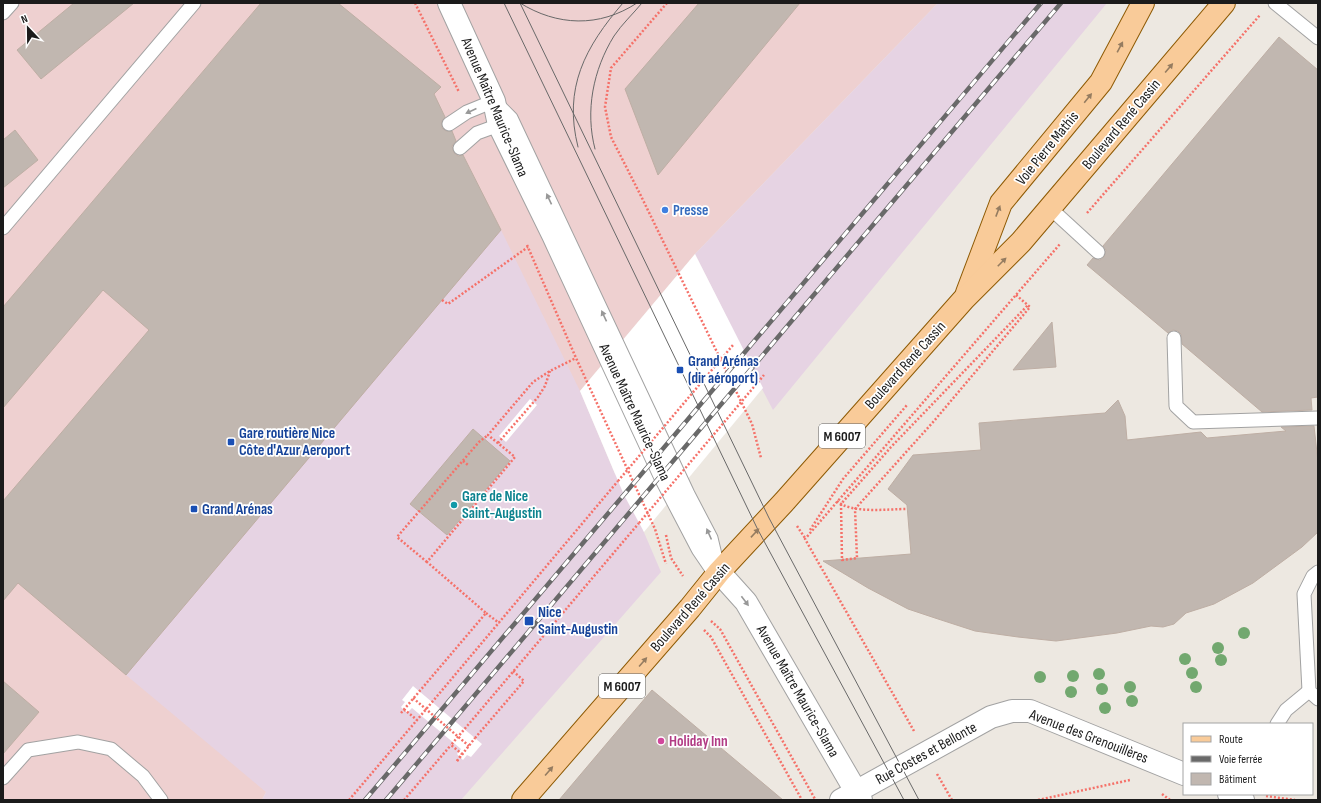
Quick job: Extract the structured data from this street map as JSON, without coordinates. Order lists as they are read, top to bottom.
{
  "streets": {
    "main road": ["Boulevard René Cassin", "Voie Pierre Mathis", "M 6007"],
    "street": ["Avenue Maître Maurice-Slama", "Avenue des Grenouillères", "Rue Costes et Bellonte"]
  },
  "crossings": [
    ["Avenue Maître Maurice-Slama", "Boulevard René Cassin"],
    ["Avenue Maître Maurice-Slama", "Rue Costes et Bellonte"],
    ["Boulevard René Cassin", "Voie Pierre Mathis"],
    ["Avenue des Grenouillères", "Rue Costes et Bellonte"]
  ],
  "one_way": ["Boulevard René Cassin", "Voie Pierre Mathis"],
  "places": {
    "other": ["Presse", "Gare de Nice Saint-Augustin", "Holiday Inn"],
    "transit": [
      "Grand Arénas (dir aéroport)",
      "Gare routière Nice Côte d'Azur Aeroport",
      "Grand Arénas",
      "Nice Saint-Augustin"
    ]
  },
  "legend": ["Route", "Voie ferrée", "Bâtiment"],
  "north": "top"
}
